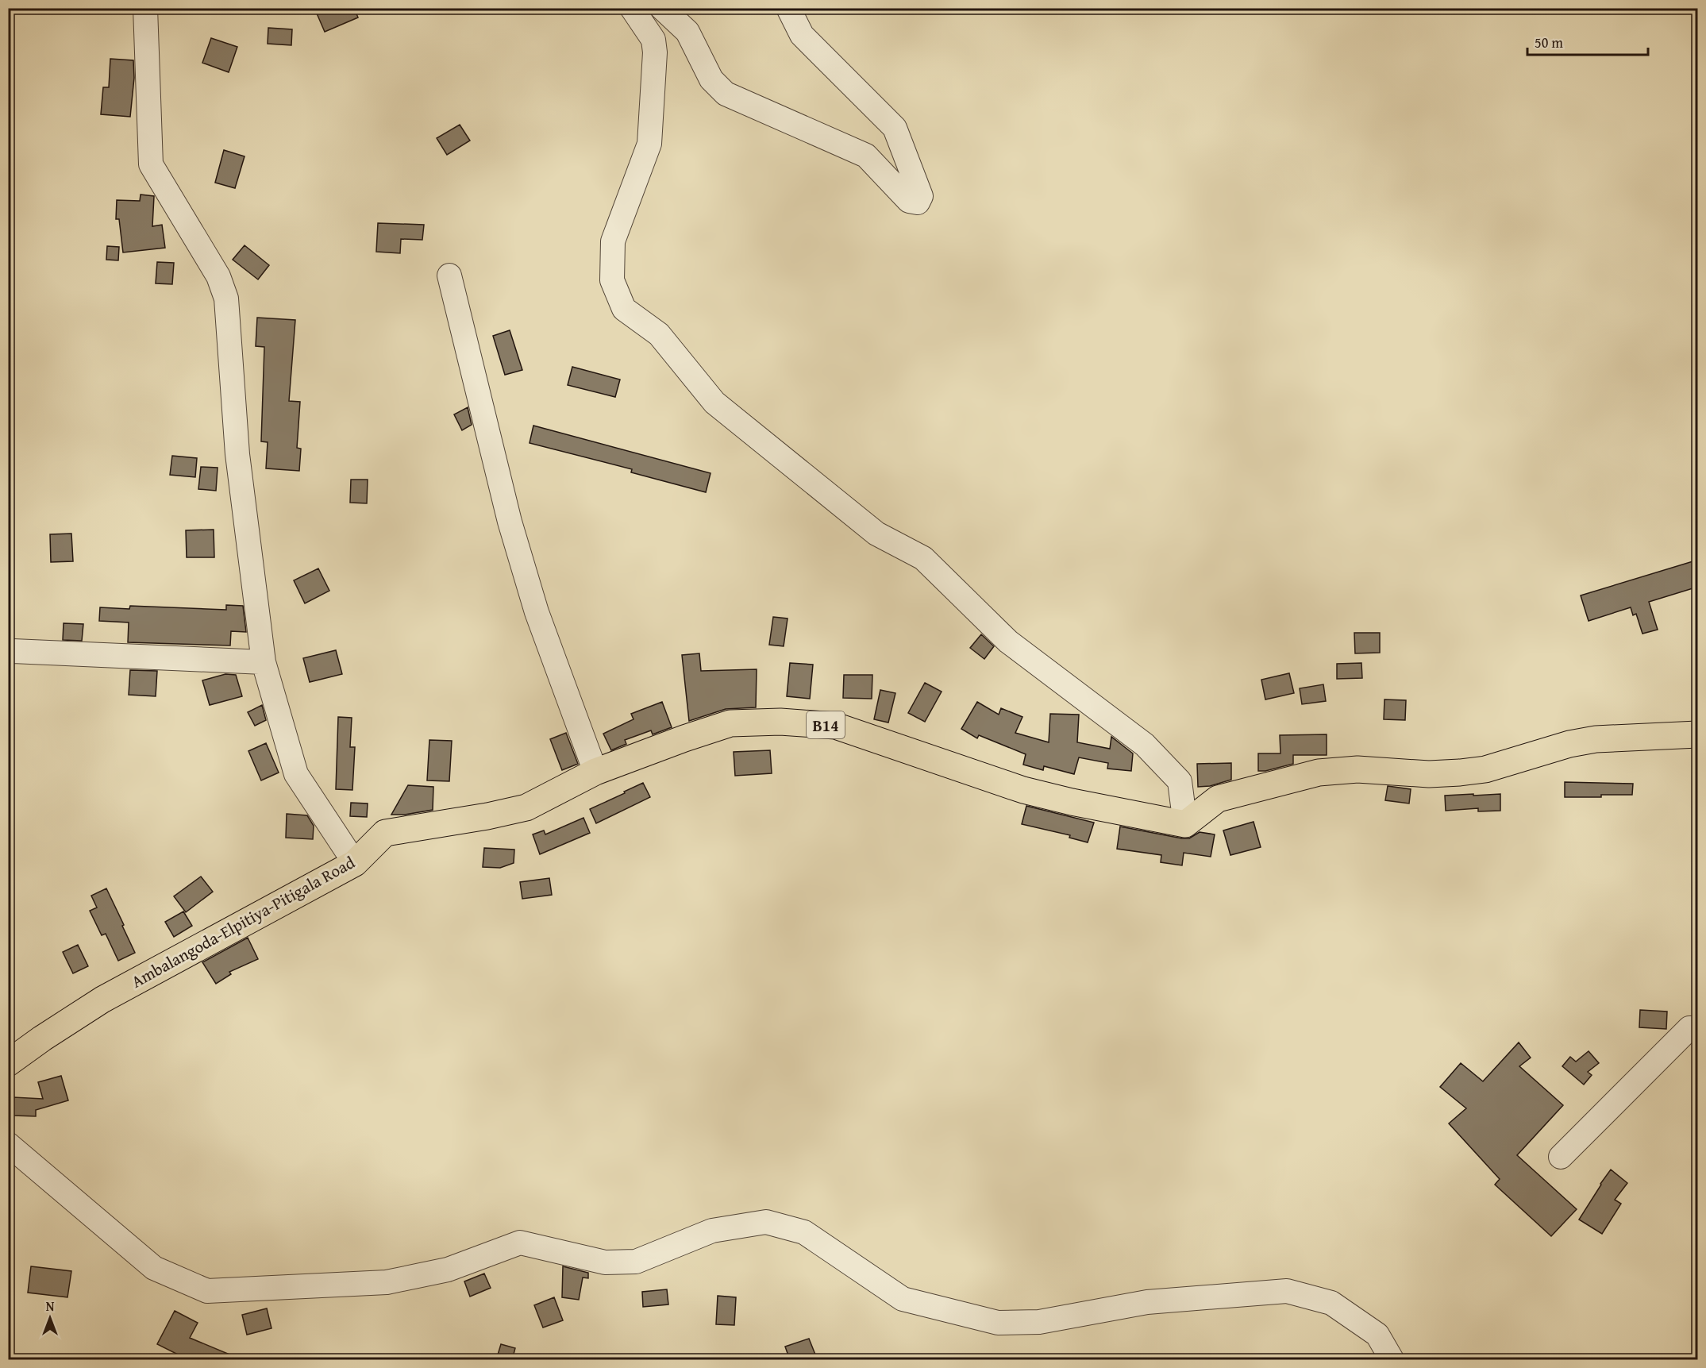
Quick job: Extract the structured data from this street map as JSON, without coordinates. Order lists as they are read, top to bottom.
{
  "streets": {
    "main road": ["B14", "Ambalangoda-Elpitiya-Pitigala Road"]
  },
  "scale_bar": "50 m",
  "north": "top"
}
